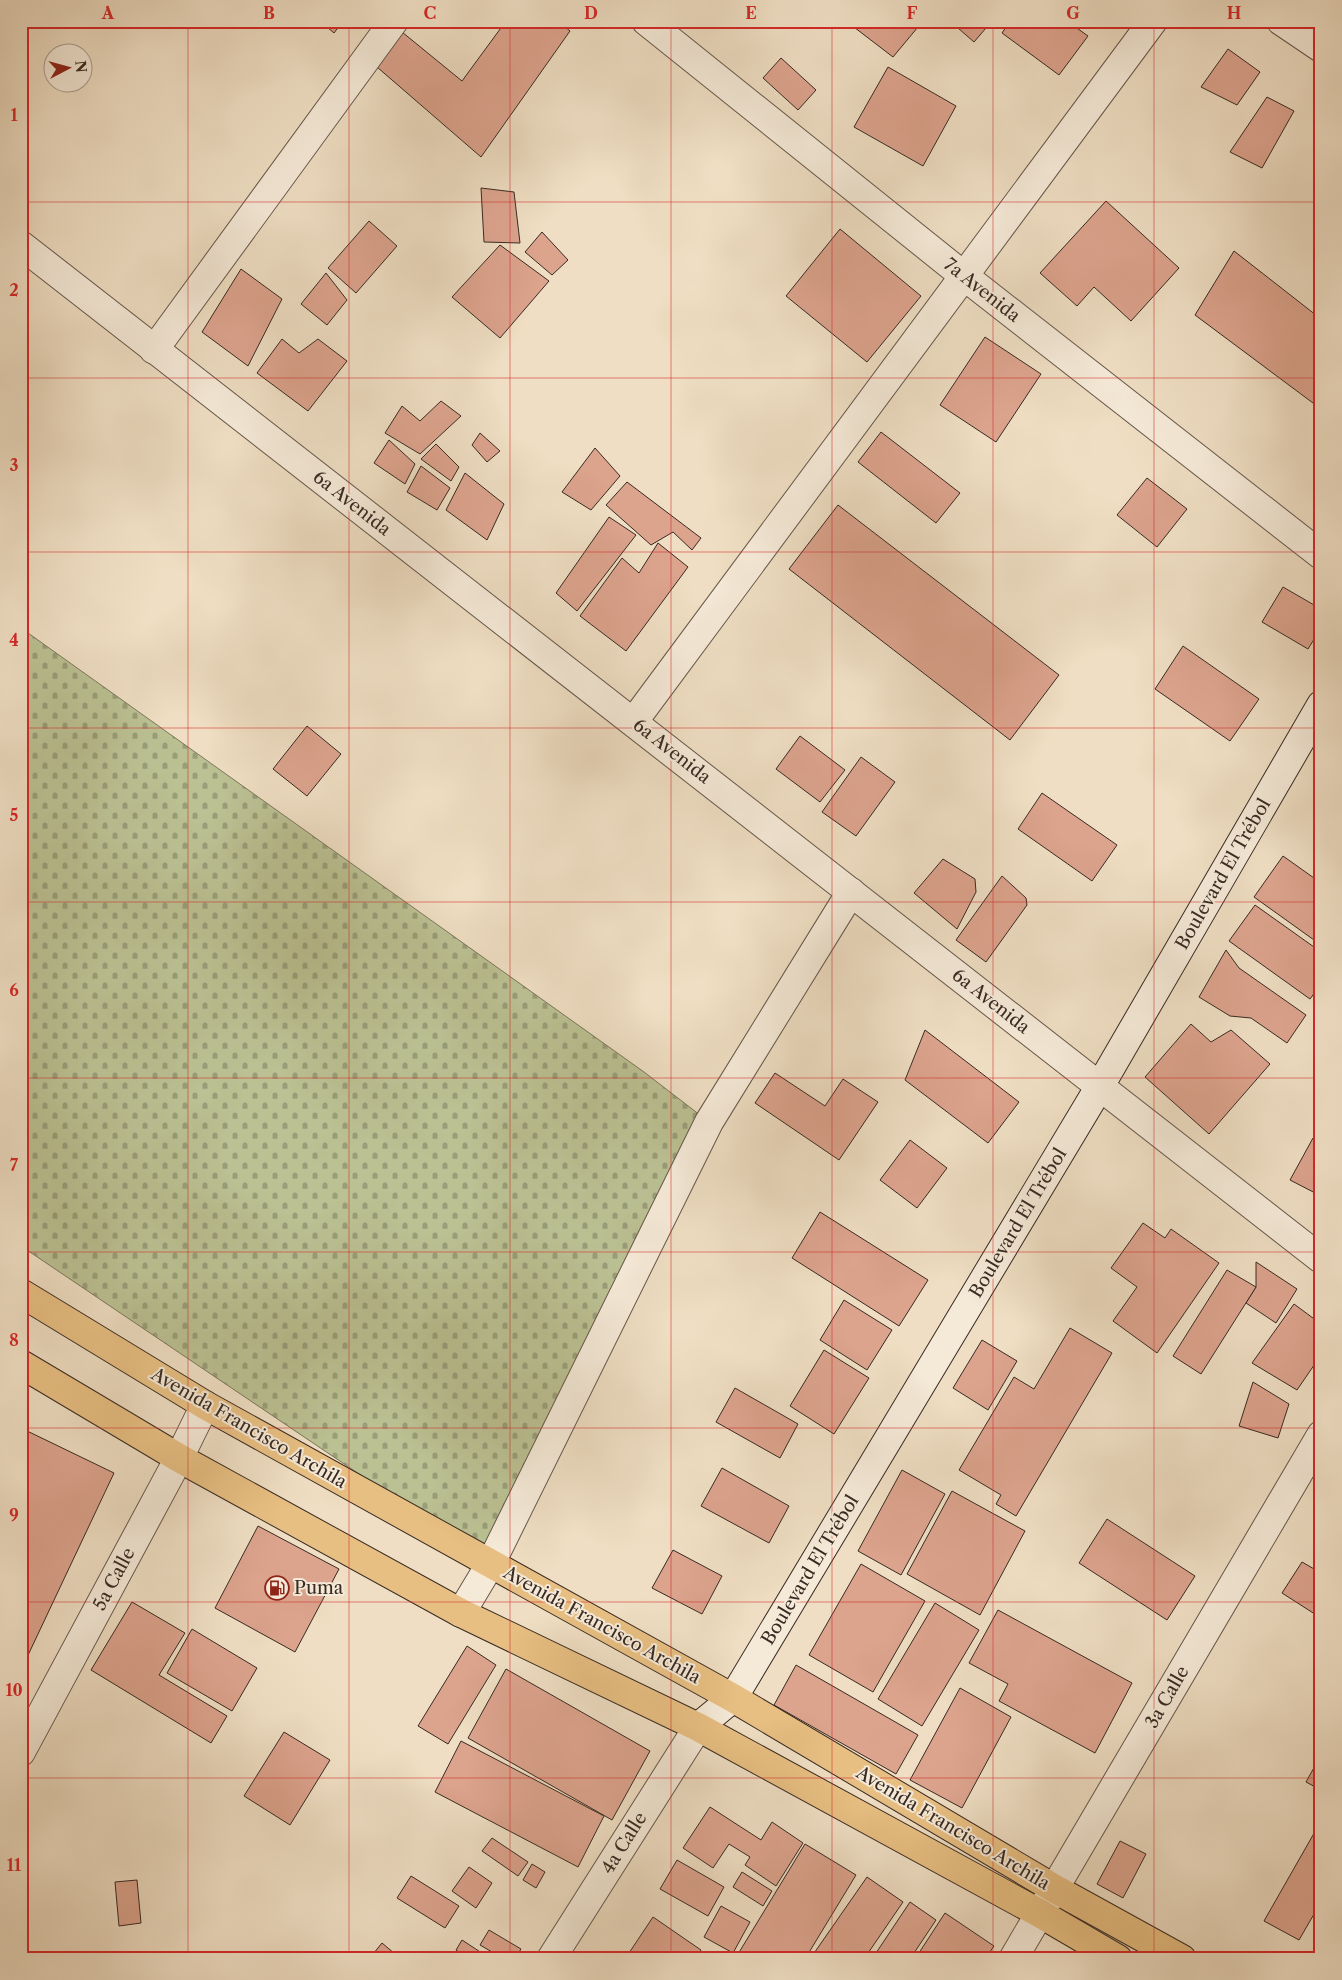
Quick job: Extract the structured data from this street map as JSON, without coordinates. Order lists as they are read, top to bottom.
{
  "streets": {
    "main road": ["Avenida Francisco Archila"],
    "street": [
      "7a Avenida",
      "6a Avenida",
      "Boulevard El Trébol",
      "5a Calle",
      "3a Calle",
      "4a Calle"
    ]
  },
  "crossings": [
    ["6a Avenida", "Boulevard El Trébol"],
    ["Boulevard El Trébol", "Avenida Francisco Archila"],
    ["Boulevard El Trébol", "4a Calle"],
    ["Avenida Francisco Archila", "5a Calle"],
    ["Avenida Francisco Archila", "3a Calle"],
    ["Avenida Francisco Archila", "4a Calle"]
  ],
  "places": {
    "fuel station": ["Puma"]
  },
  "north": "right",
  "grid": {
    "columns": [
      "A",
      "B",
      "C",
      "D",
      "E",
      "F",
      "G",
      "H"
    ],
    "rows": [
      "1",
      "2",
      "3",
      "4",
      "5",
      "6",
      "7",
      "8",
      "9",
      "10",
      "11"
    ]
  }
}
